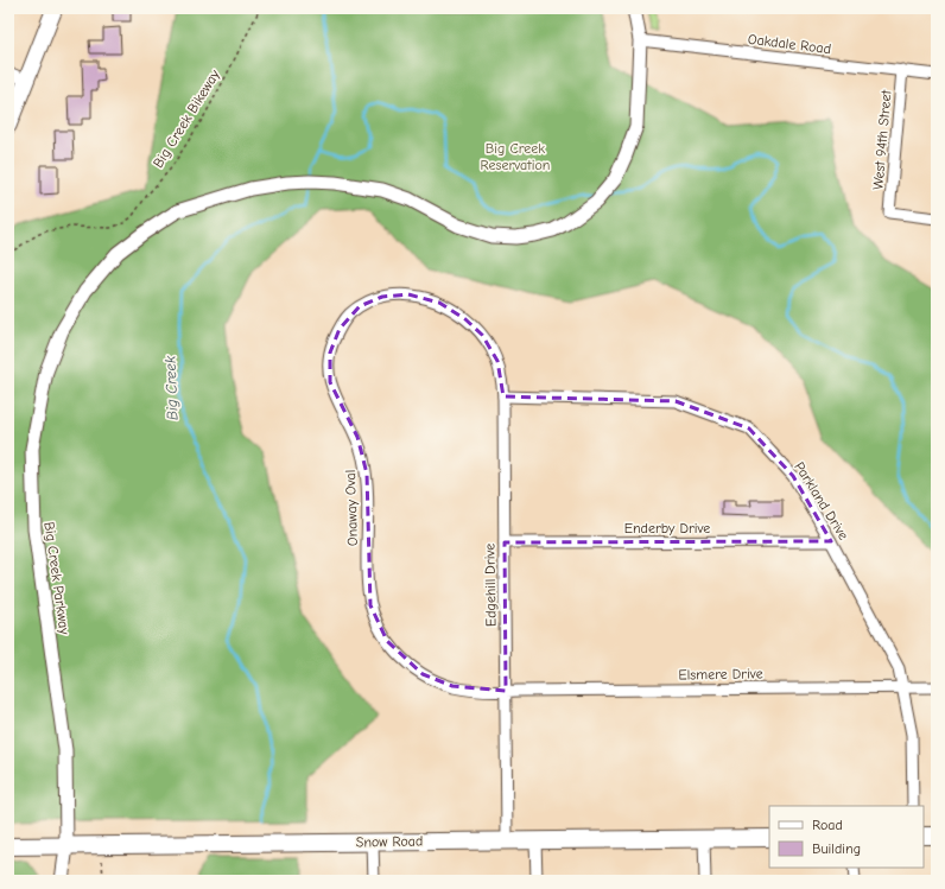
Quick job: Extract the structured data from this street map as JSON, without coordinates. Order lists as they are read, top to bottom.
{
  "streets": {
    "main road": ["Snow Road"],
    "street": [
      "Oakdale Road",
      "West 94th Street",
      "Parkland Drive",
      "Onaway Oval",
      "Enderby Drive",
      "Big Creek Parkway",
      "Edgehill Drive",
      "Elsmere Drive"
    ],
    "path": ["Big Creek Bikeway"]
  },
  "crossings": [
    ["Oakdale Road", "West 94th Street"],
    ["Oakdale Road", "Big Creek Parkway"],
    ["Parkland Drive", "Enderby Drive"],
    ["Parkland Drive", "Edgehill Drive"],
    ["Parkland Drive", "Elsmere Drive"],
    ["Onaway Oval", "Edgehill Drive"],
    ["Onaway Oval", "Elsmere Drive"],
    ["Enderby Drive", "Edgehill Drive"],
    ["Big Creek Parkway", "Snow Road"],
    ["Edgehill Drive", "Elsmere Drive"],
    ["Edgehill Drive", "Snow Road"]
  ],
  "water": ["Big Creek"],
  "parks": ["Big Creek Reservation"],
  "legend": ["Road", "Building"]
}
